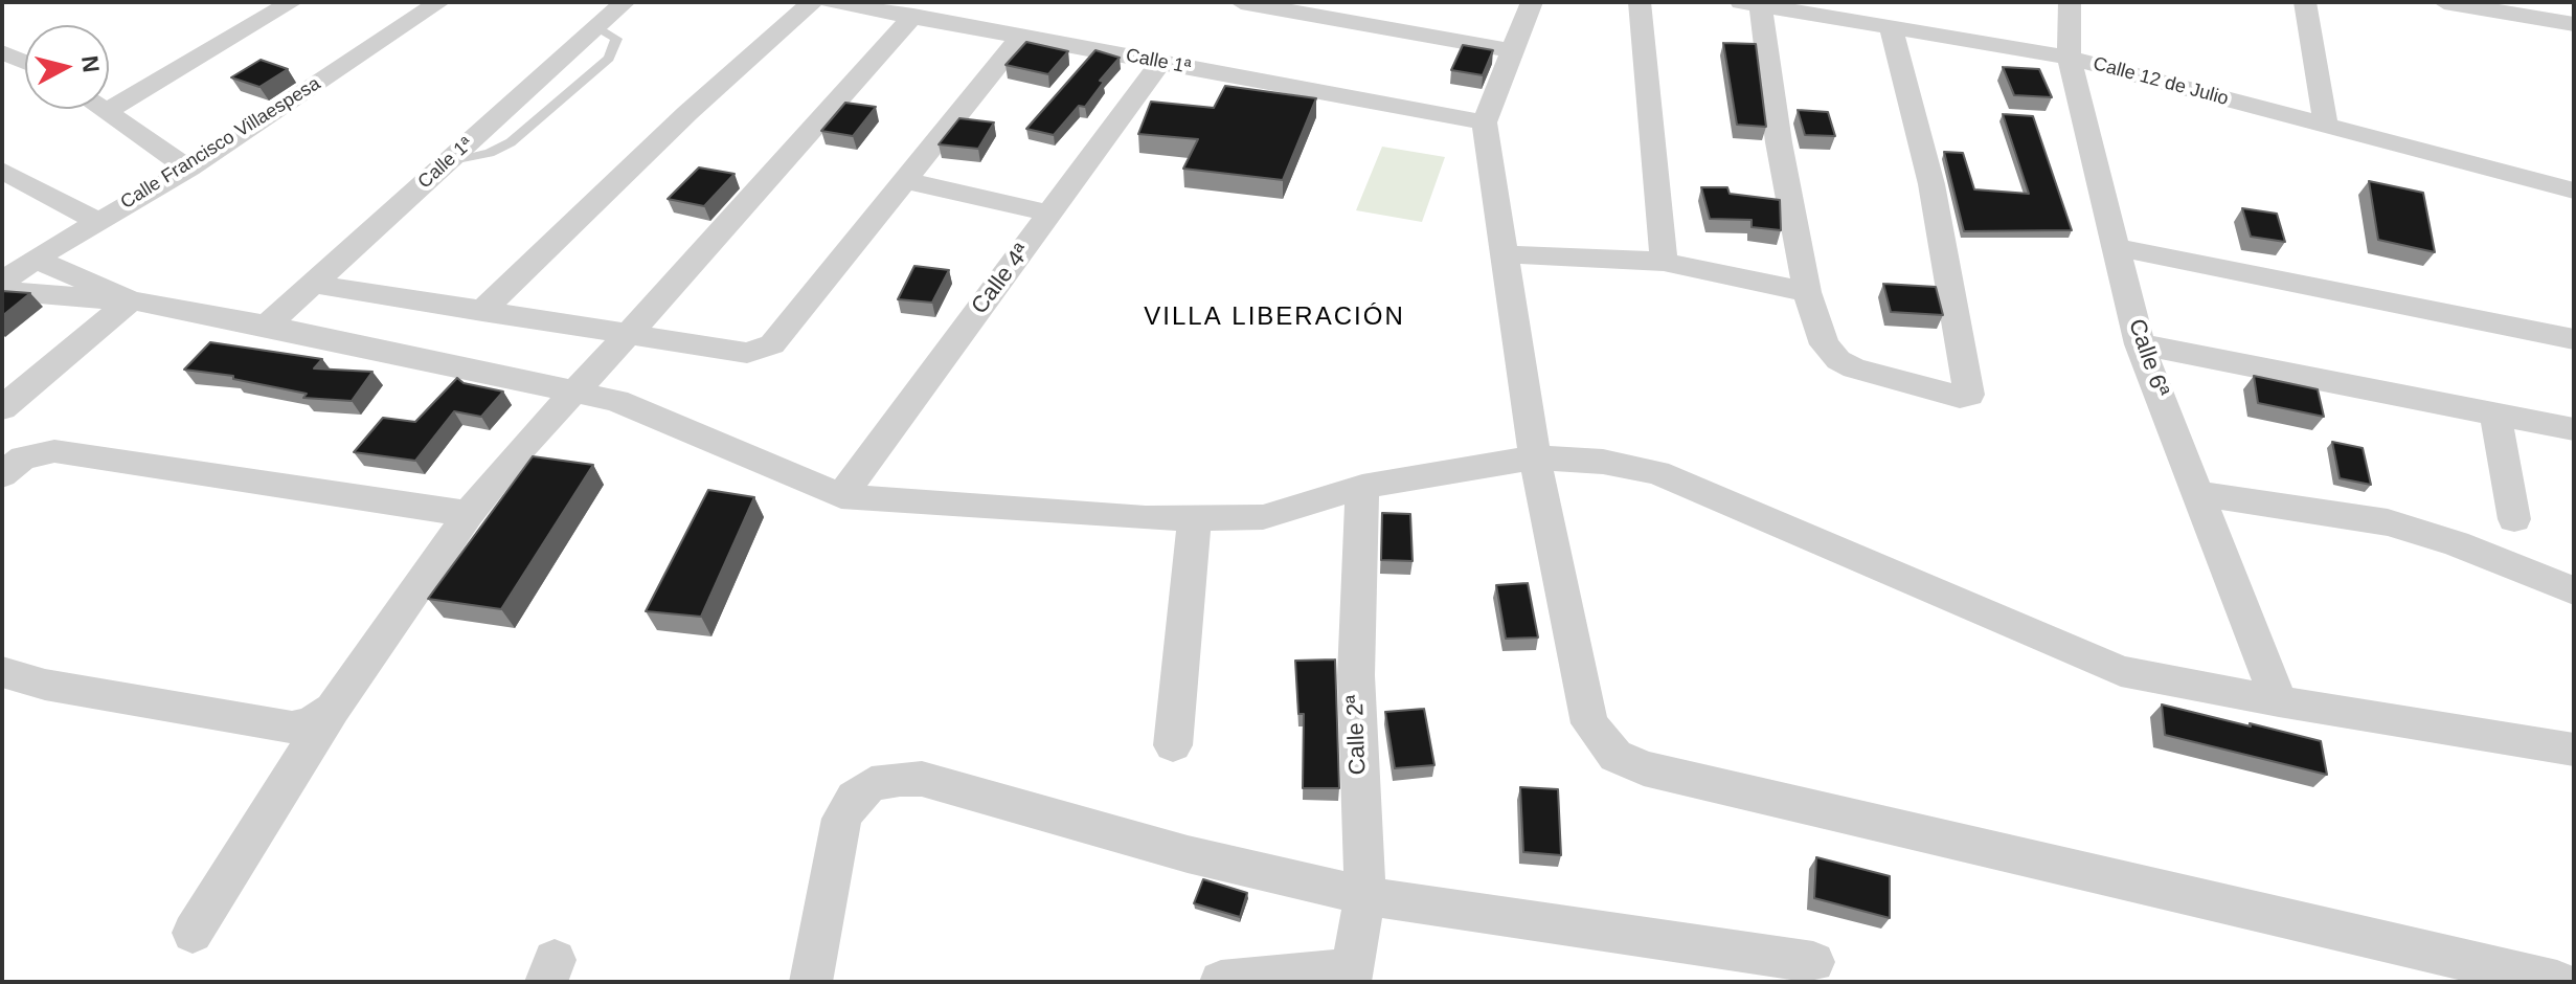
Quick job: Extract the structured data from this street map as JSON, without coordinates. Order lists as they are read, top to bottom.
{
  "streets": {
    "street": [
      "Calle 1ª",
      "Calle 12 de Julio",
      "Calle Francisco Villaespesa",
      "Calle 4ª",
      "Calle 6ª",
      "Calle 2ª"
    ]
  },
  "crossings": [
    ["Calle 1ª", "Calle 4ª"],
    ["Calle 12 de Julio", "Calle 6ª"]
  ],
  "districts": ["VILLA LIBERACIÓN"],
  "north": "right"
}
